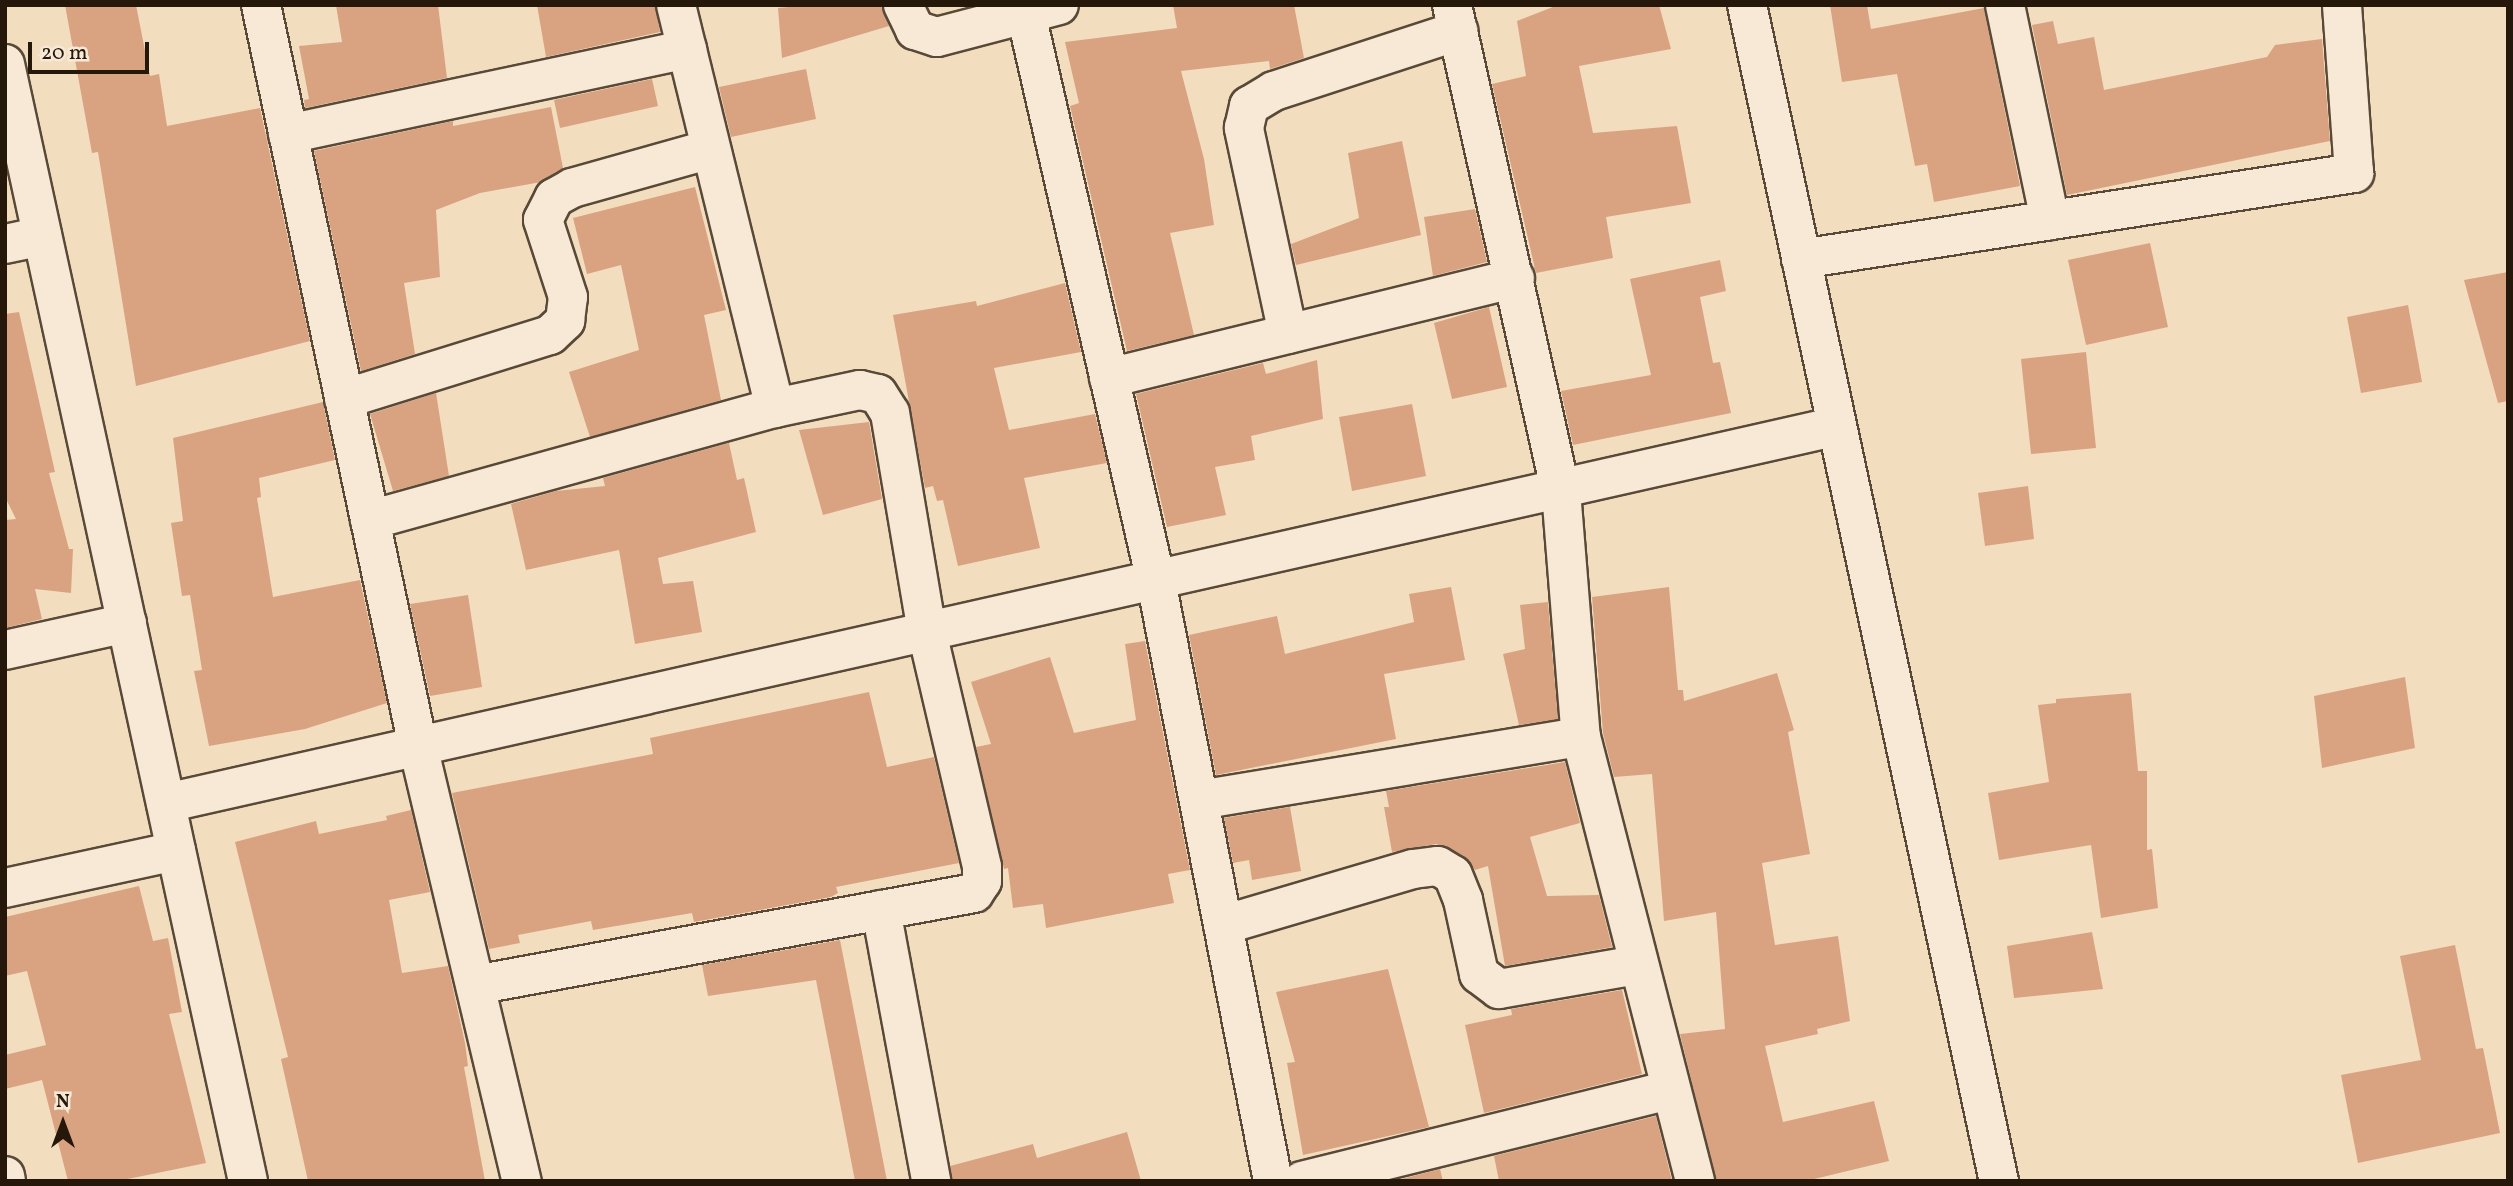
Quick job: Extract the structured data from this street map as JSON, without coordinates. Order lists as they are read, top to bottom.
{
  "scale_bar": "20 m",
  "north": "top"
}
